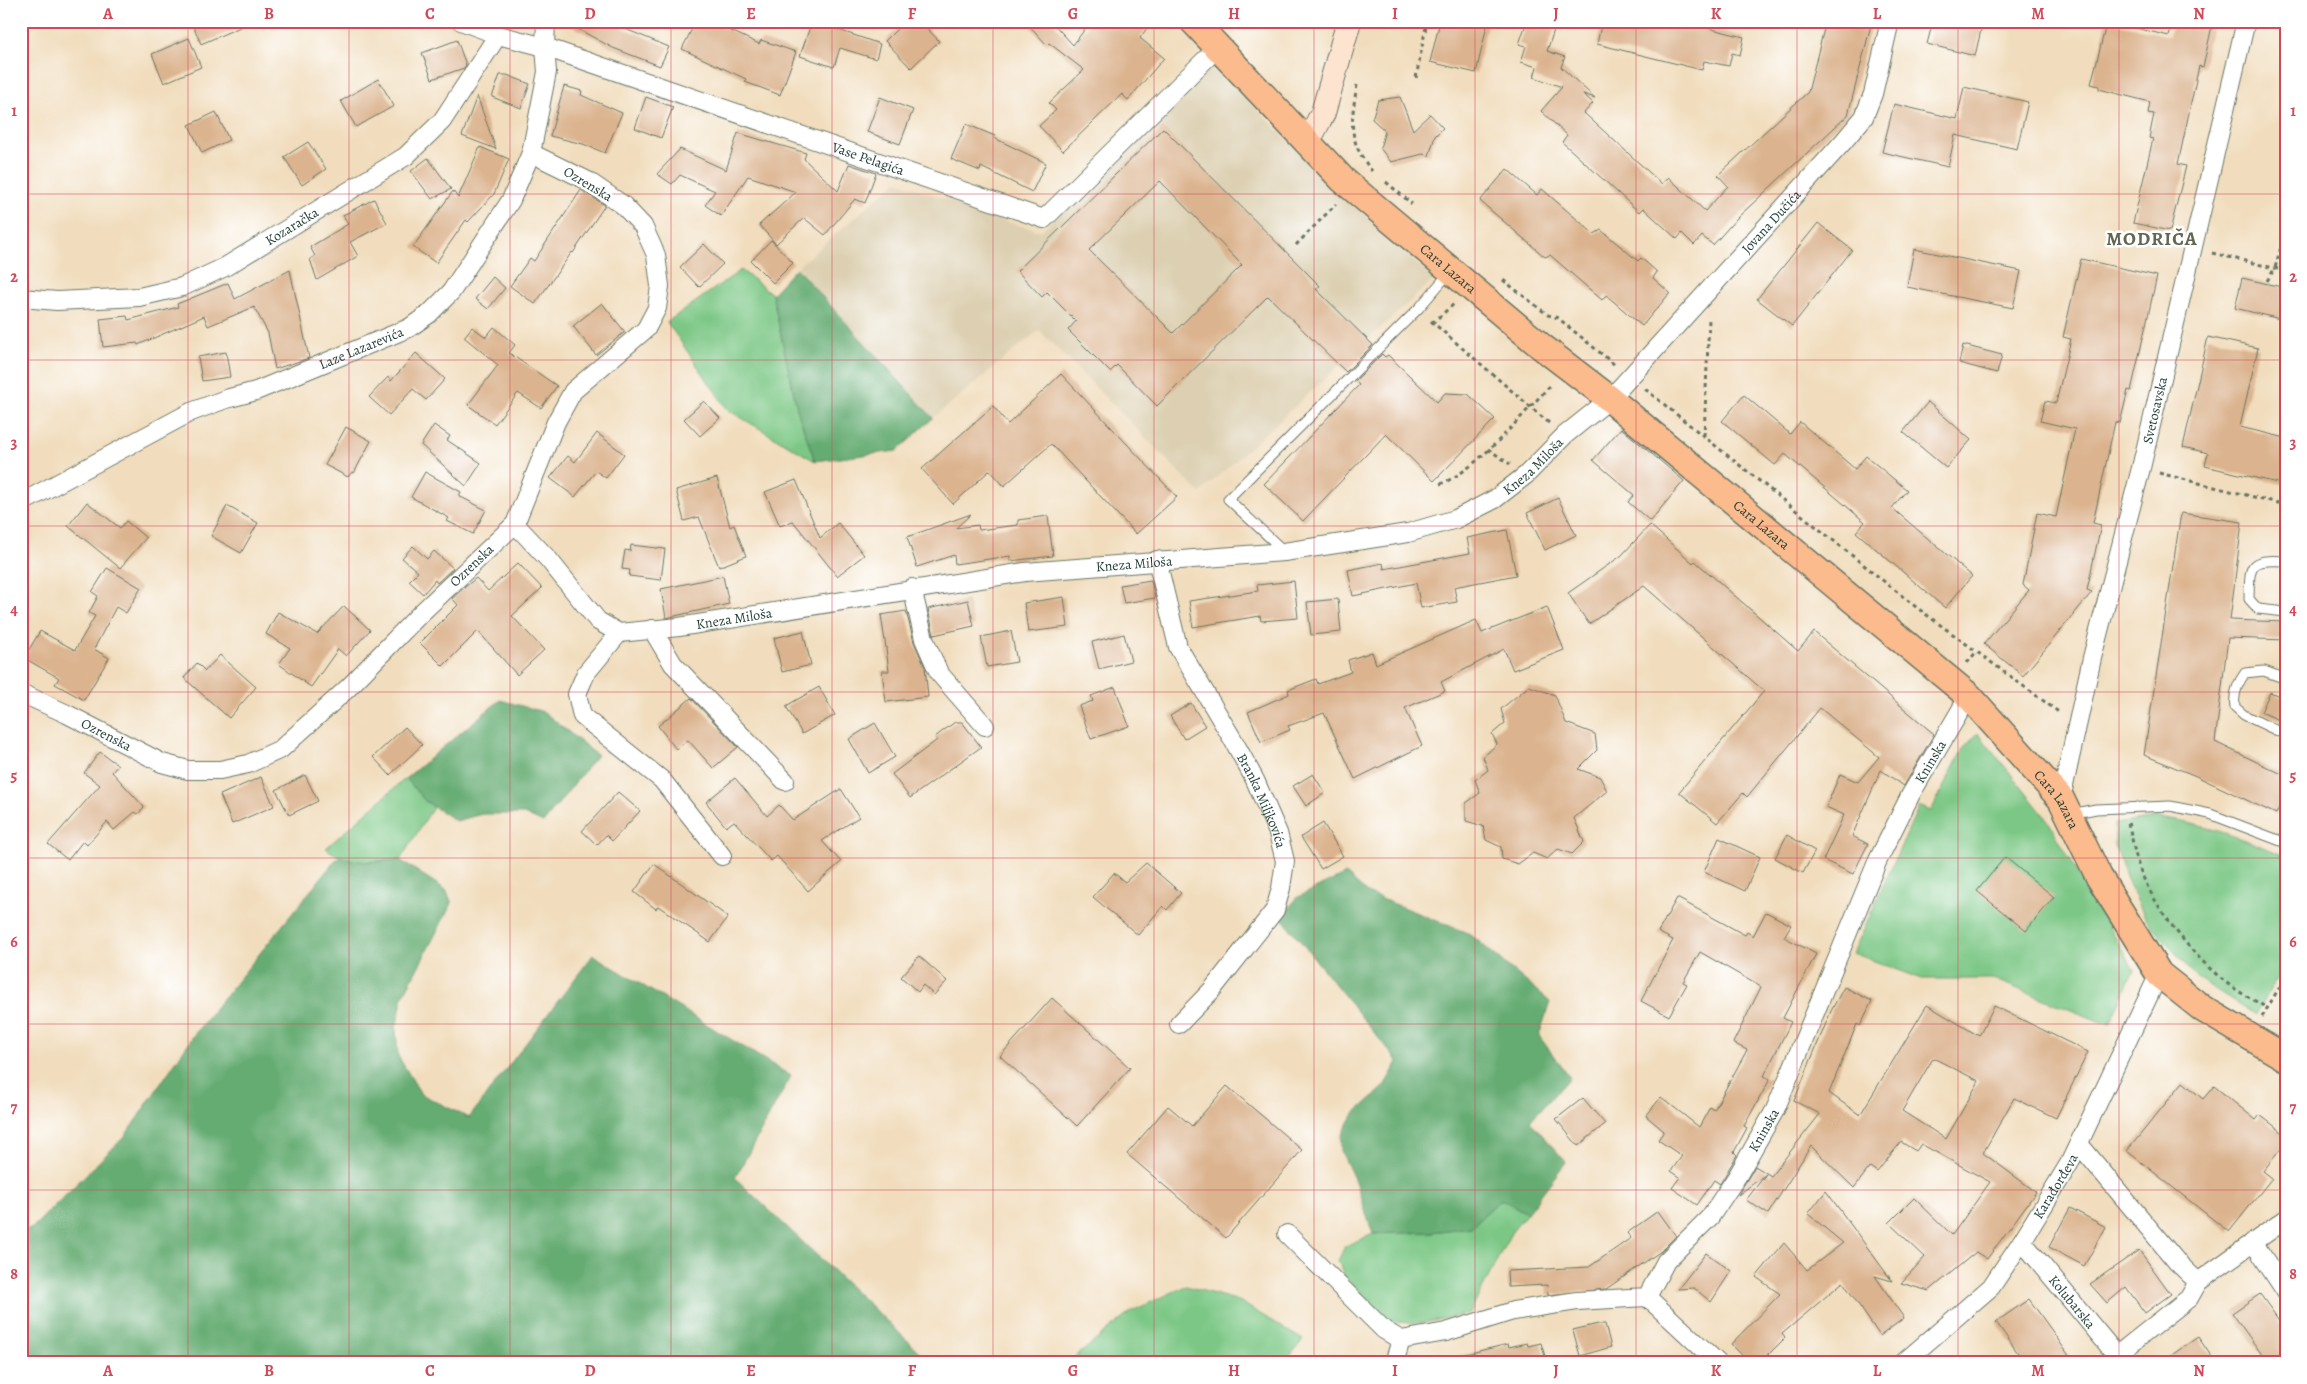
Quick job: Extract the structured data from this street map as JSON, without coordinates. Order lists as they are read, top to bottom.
{
  "streets": {
    "main road": ["Cara Lazara"],
    "street": [
      "Vase Pelagića",
      "Ozrenska",
      "Jovana Dučića",
      "Kozaračka",
      "Laze Lazarevića",
      "Svetosavska",
      "Kneza Miloša",
      "Kninska",
      "Branka Miljkovića",
      "Karađorđeva",
      "Kolubarska"
    ]
  },
  "crossings": [
    ["Vase Pelagića", "Kozaračka"],
    ["Vase Pelagića", "Cara Lazara"],
    ["Vase Pelagića", "Laze Lazarevića"],
    ["Ozrenska", "Laze Lazarevića"],
    ["Jovana Dučića", "Cara Lazara"],
    ["Jovana Dučića", "Kneza Miloša"],
    ["Cara Lazara", "Svetosavska"],
    ["Cara Lazara", "Kneza Miloša"],
    ["Cara Lazara", "Kninska"],
    ["Cara Lazara", "Karađorđeva"],
    ["Kneza Miloša", "Branka Miljkovića"],
    ["Karađorđeva", "Kolubarska"]
  ],
  "districts": ["MODRIČA"],
  "grid": {
    "columns": [
      "A",
      "B",
      "C",
      "D",
      "E",
      "F",
      "G",
      "H",
      "I",
      "J",
      "K",
      "L",
      "M",
      "N"
    ],
    "rows": [
      "1",
      "2",
      "3",
      "4",
      "5",
      "6",
      "7",
      "8"
    ]
  }
}
